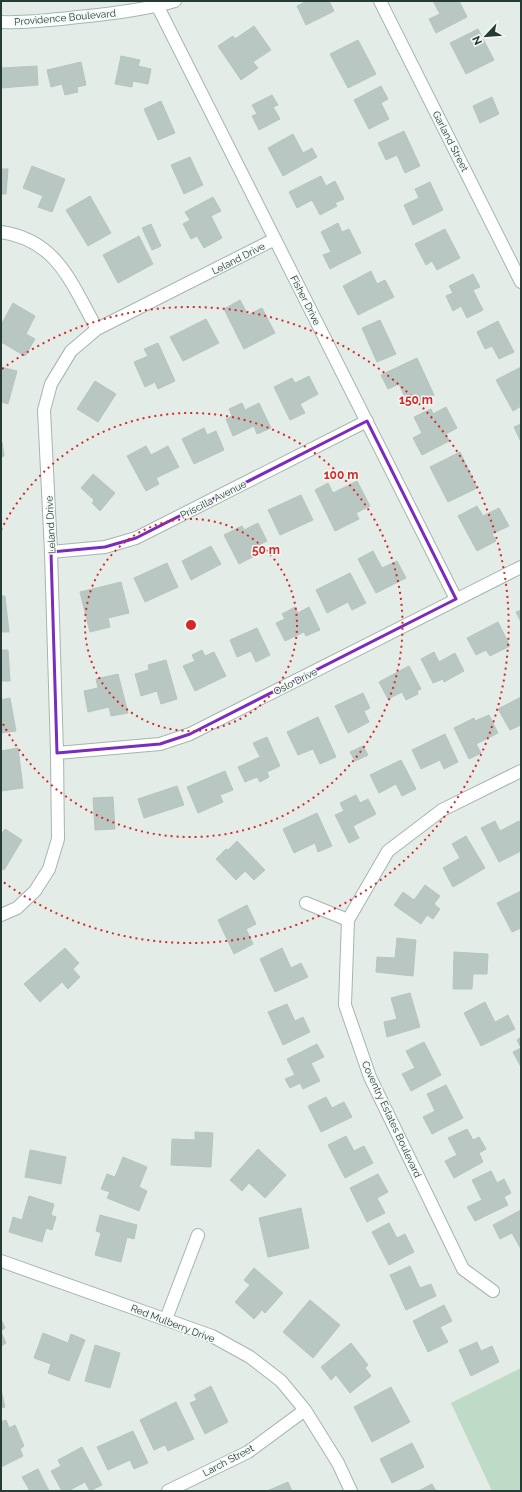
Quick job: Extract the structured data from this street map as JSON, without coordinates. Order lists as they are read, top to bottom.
{
  "streets": {
    "street": [
      "Providence Boulevard",
      "Garland Street",
      "Leland Drive",
      "Fisher Drive",
      "Priscilla Avenue",
      "Oslo Drive",
      "Coventry Estates Boulevard",
      "Red Mulberry Drive",
      "Larch Street"
    ]
  },
  "crossings": [
    ["Providence Boulevard", "Fisher Drive"],
    ["Leland Drive", "Fisher Drive"],
    ["Leland Drive", "Priscilla Avenue"],
    ["Leland Drive", "Oslo Drive"],
    ["Fisher Drive", "Priscilla Avenue"],
    ["Fisher Drive", "Oslo Drive"],
    ["Red Mulberry Drive", "Larch Street"]
  ],
  "north": "bottom left",
  "rings": ["150 m", "100 m", "50 m"]
}
